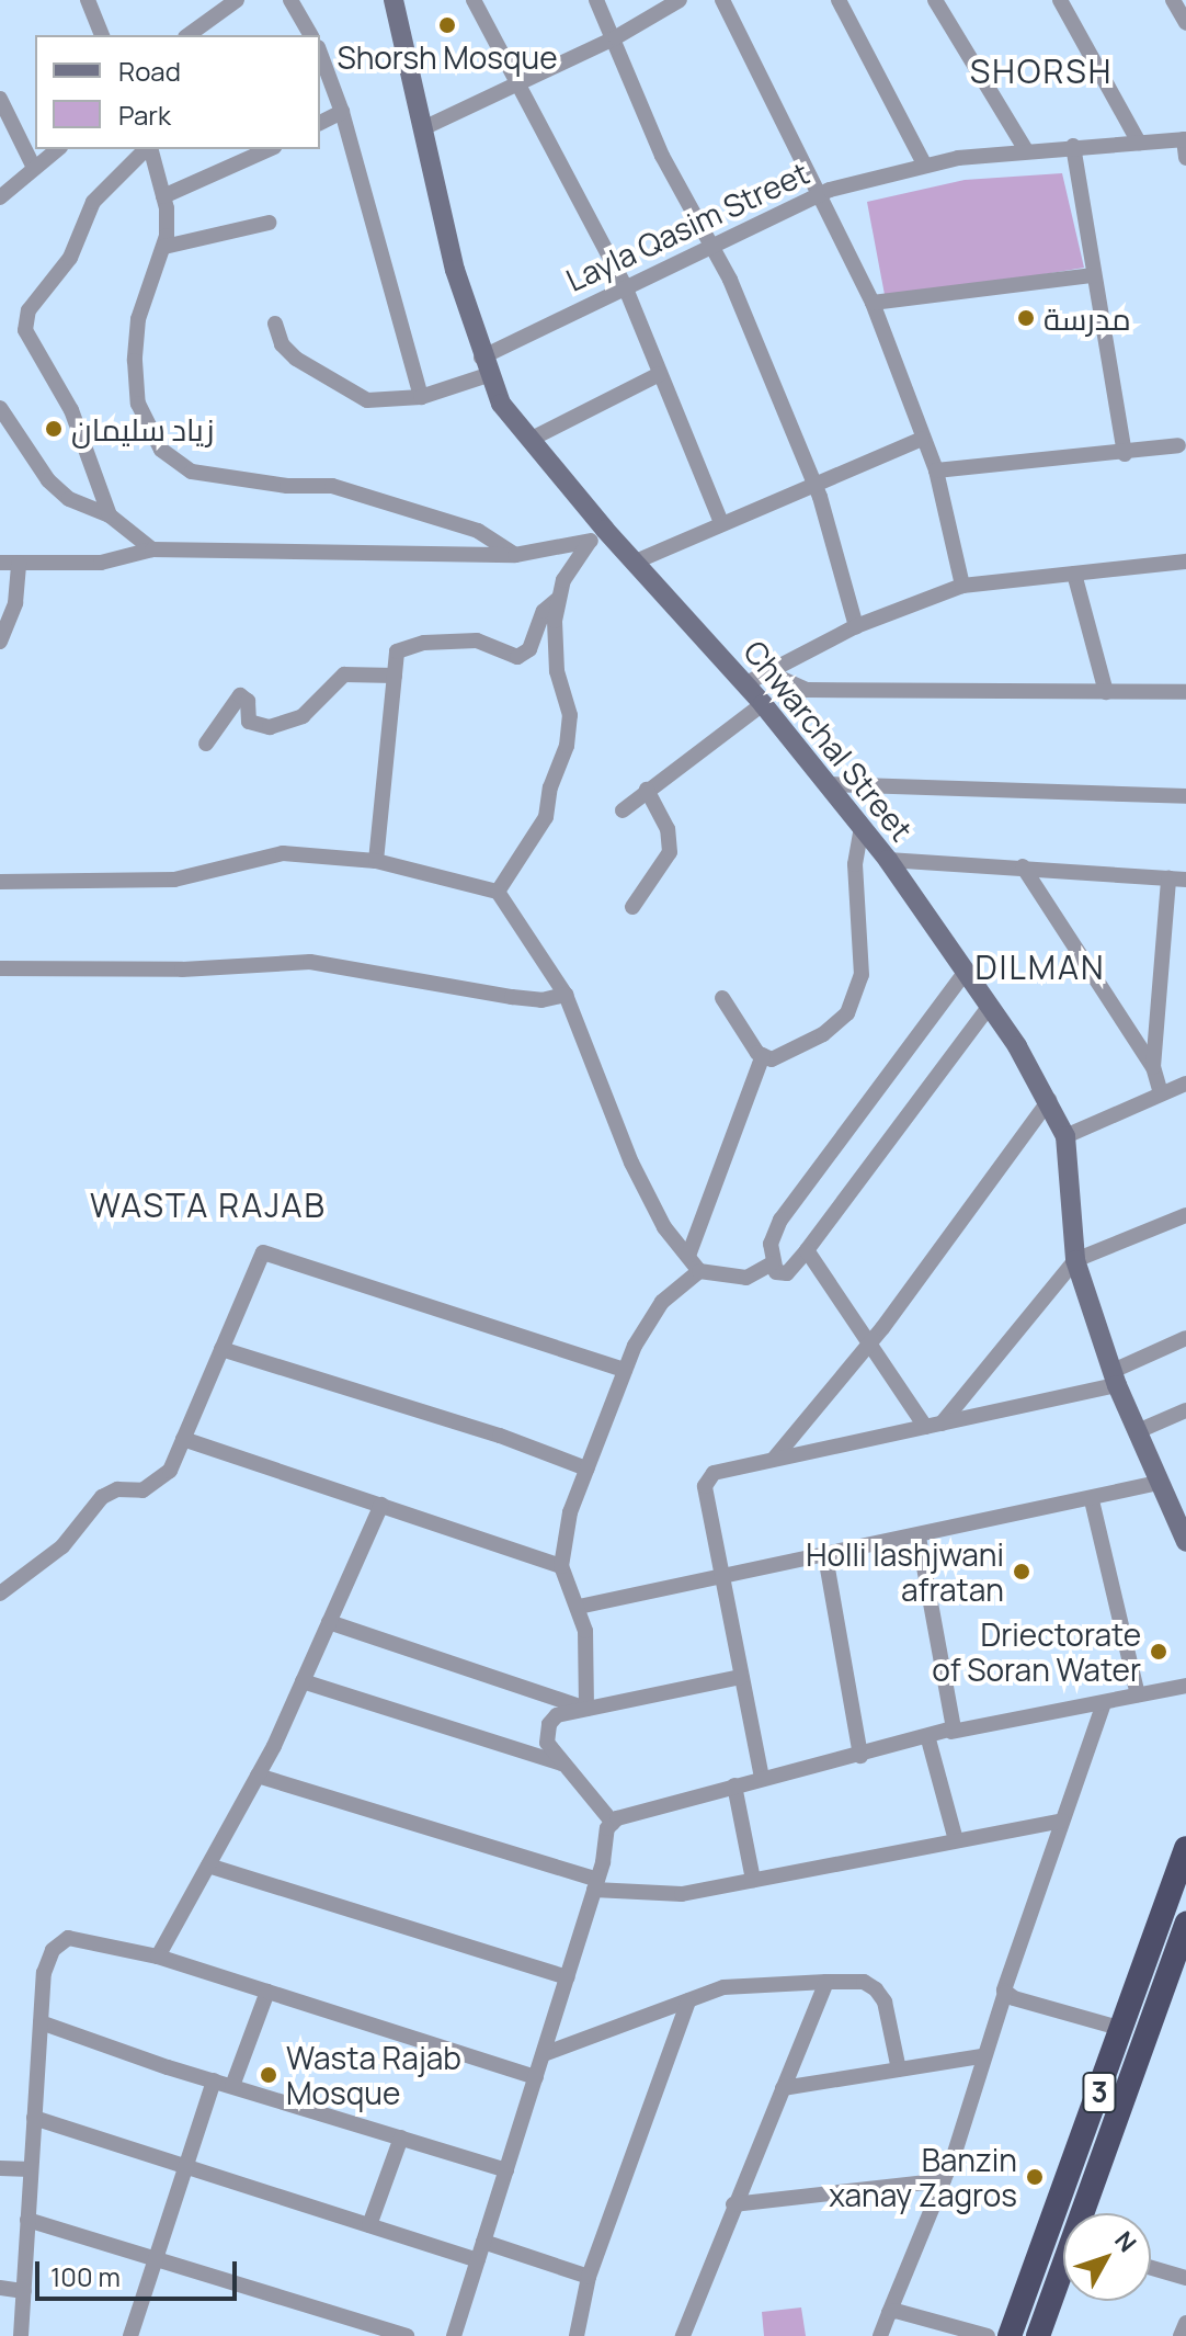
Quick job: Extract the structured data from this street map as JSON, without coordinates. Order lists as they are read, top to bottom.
{
  "streets": {
    "highway": ["3"],
    "main road": ["Chwarchal Street"],
    "street": ["Layla Qasim Street"]
  },
  "crossings": [
    ["Layla Qasim Street", "Chwarchal Street"]
  ],
  "districts": ["SHORSH", "DILMAN", "WASTA RAJAB"],
  "places": [
    "Shorsh Mosque",
    "مدرسة",
    "زياد سليمان",
    "Holli lashjwani afratan",
    "Driectorate of Soran Water",
    "Wasta Rajab Mosque",
    "Banzin xanay Zagros"
  ],
  "legend": ["Road", "Park"],
  "scale_bar": "100 m",
  "north": "top right"
}
